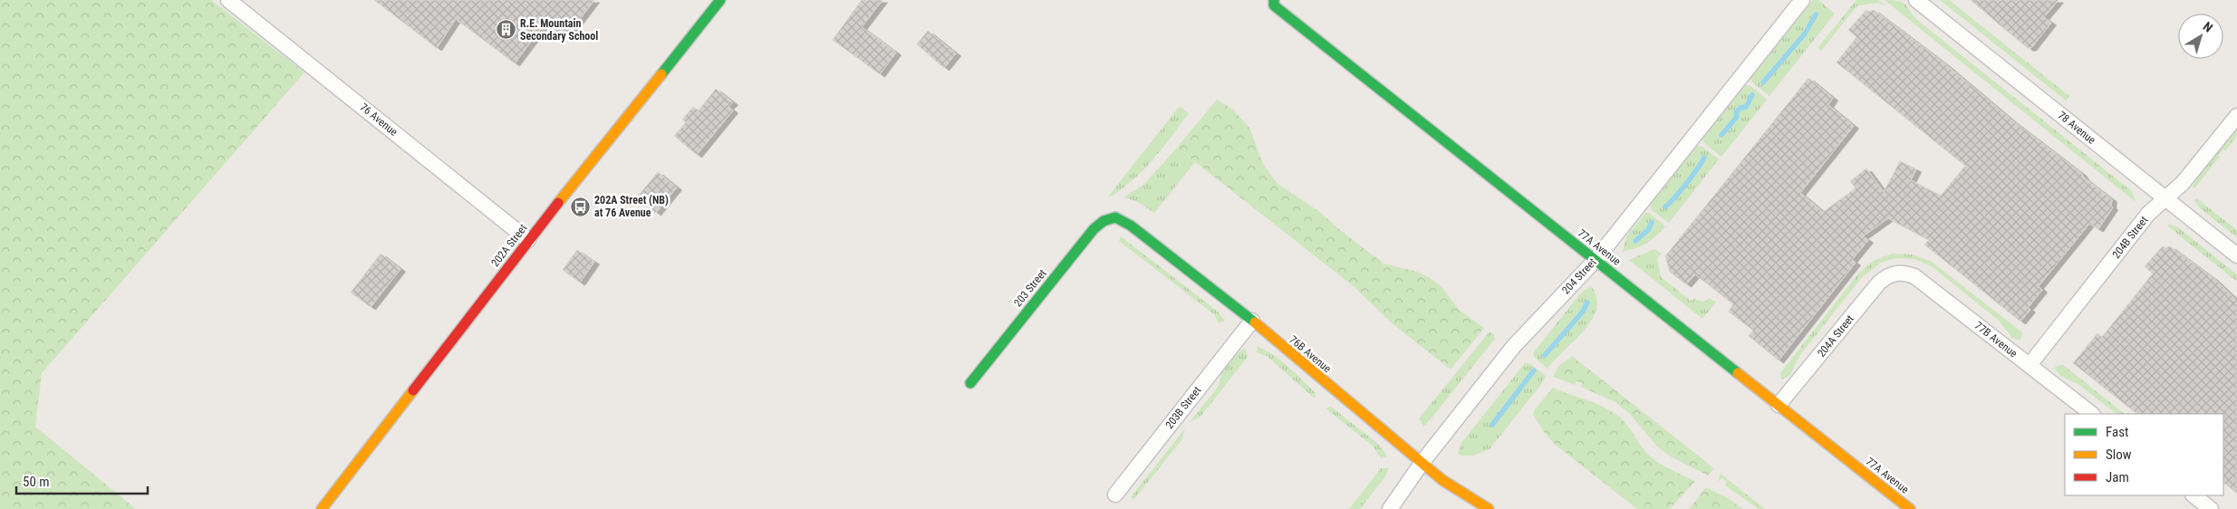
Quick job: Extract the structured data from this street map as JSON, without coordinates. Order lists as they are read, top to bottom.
{
  "streets": {
    "street": [
      "76 Avenue",
      "78 Avenue",
      "204B Street",
      "202A Street",
      "77A Avenue",
      "204 Street",
      "203 Street",
      "204A Street",
      "77B Avenue",
      "76B Avenue",
      "203B Street"
    ]
  },
  "crossings": [
    ["76 Avenue", "202A Street"],
    ["78 Avenue", "204B Street"],
    ["204B Street", "77B Avenue"],
    ["77A Avenue", "204 Street"],
    ["77A Avenue", "204A Street"],
    ["204 Street", "76B Avenue"],
    ["203 Street", "76B Avenue"],
    ["204A Street", "77B Avenue"],
    ["76B Avenue", "203B Street"]
  ],
  "places": {
    "building": ["R.E. Mountain Secondary School"],
    "bus stop": ["202A Street (NB) at 76 Avenue"]
  },
  "legend": ["Fast", "Slow", "Jam"],
  "scale_bar": "50 m",
  "north": "top right"
}
